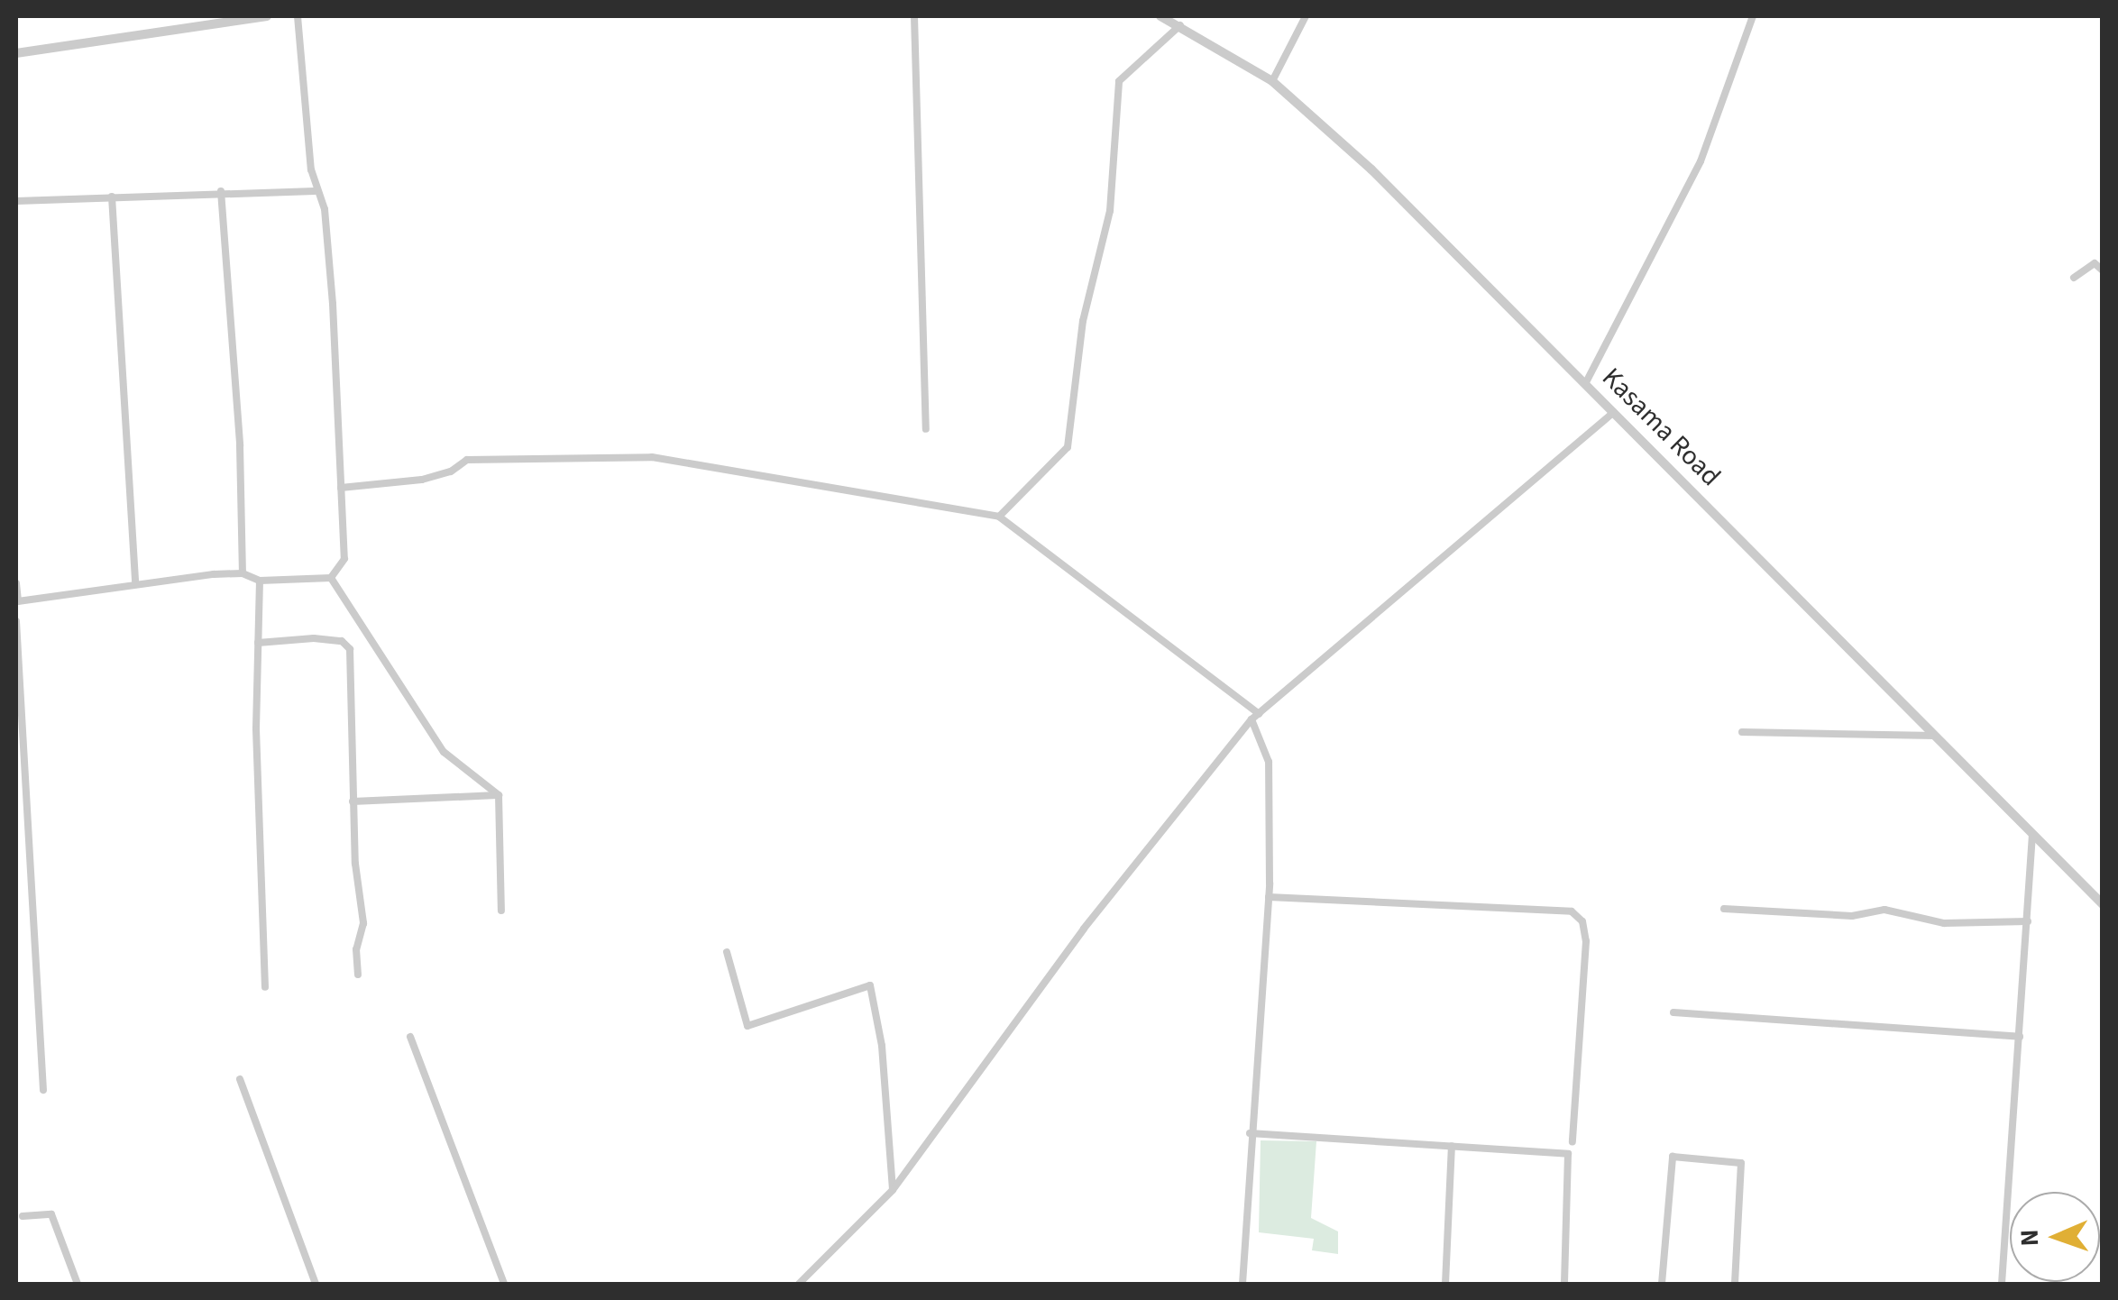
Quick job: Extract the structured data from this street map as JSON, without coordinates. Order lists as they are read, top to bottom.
{
  "streets": {
    "street": ["Kasama Road"]
  },
  "north": "left"
}
